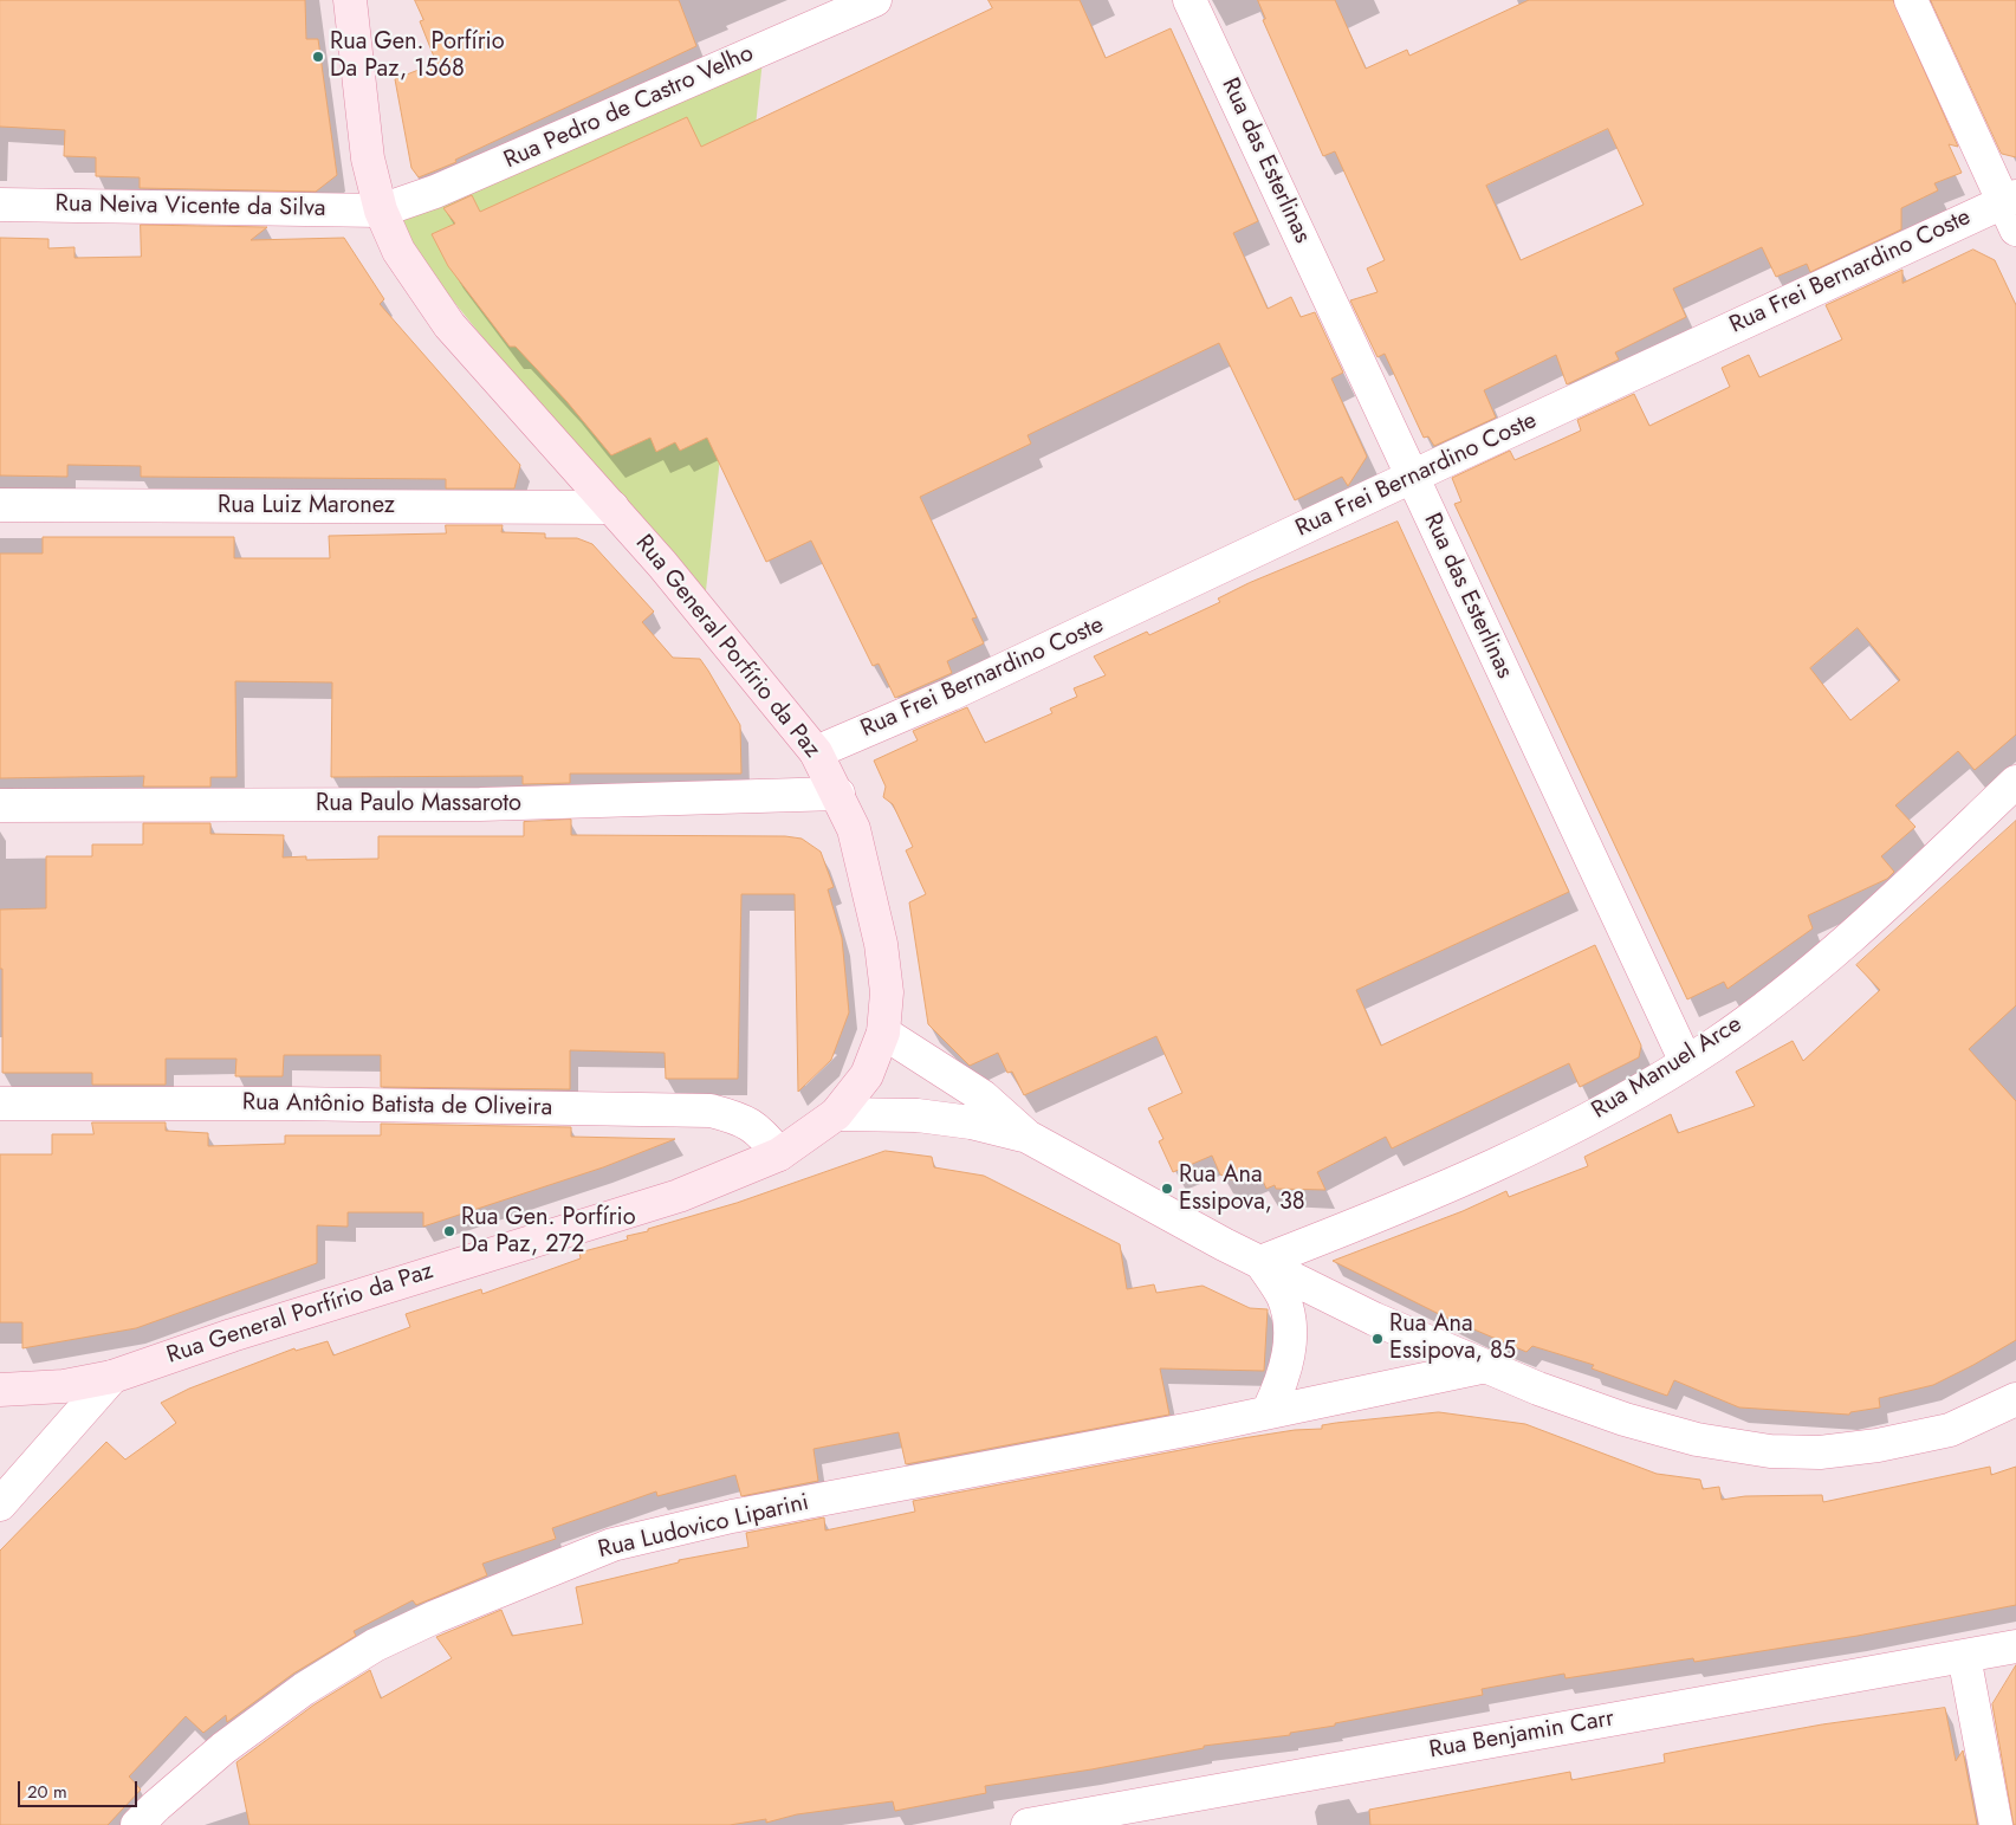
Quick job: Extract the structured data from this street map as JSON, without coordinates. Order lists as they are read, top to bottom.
{
  "streets": {
    "street": [
      "Rua Pedro de Castro Velho",
      "Rua das Esterlinas",
      "Rua Neiva Vicente da Silva",
      "Rua Frei Bernardino Coste",
      "Rua Luiz Maronez",
      "Rua General Porfírio da Paz",
      "Rua Paulo Massaroto",
      "Rua Manuel Arce",
      "Rua Antônio Batista de Oliveira",
      "Rua Ludovico Liparini",
      "Rua Benjamin Carr"
    ]
  },
  "crossings": [
    ["Rua Pedro de Castro Velho", "Rua Neiva Vicente da Silva"],
    ["Rua Pedro de Castro Velho", "Rua General Porfírio da Paz"],
    ["Rua das Esterlinas", "Rua Frei Bernardino Coste"],
    ["Rua das Esterlinas", "Rua Manuel Arce"],
    ["Rua Neiva Vicente da Silva", "Rua General Porfírio da Paz"],
    ["Rua Frei Bernardino Coste", "Rua General Porfírio da Paz"],
    ["Rua Luiz Maronez", "Rua General Porfírio da Paz"],
    ["Rua General Porfírio da Paz", "Rua Paulo Massaroto"],
    ["Rua General Porfírio da Paz", "Rua Antônio Batista de Oliveira"]
  ],
  "places": [
    "Rua Gen. Porfírio Da Paz, 1568",
    "Rua Ana Essipova, 38",
    "Rua Gen. Porfírio Da Paz, 272",
    "Rua Ana Essipova, 85"
  ],
  "scale_bar": "20 m"
}
